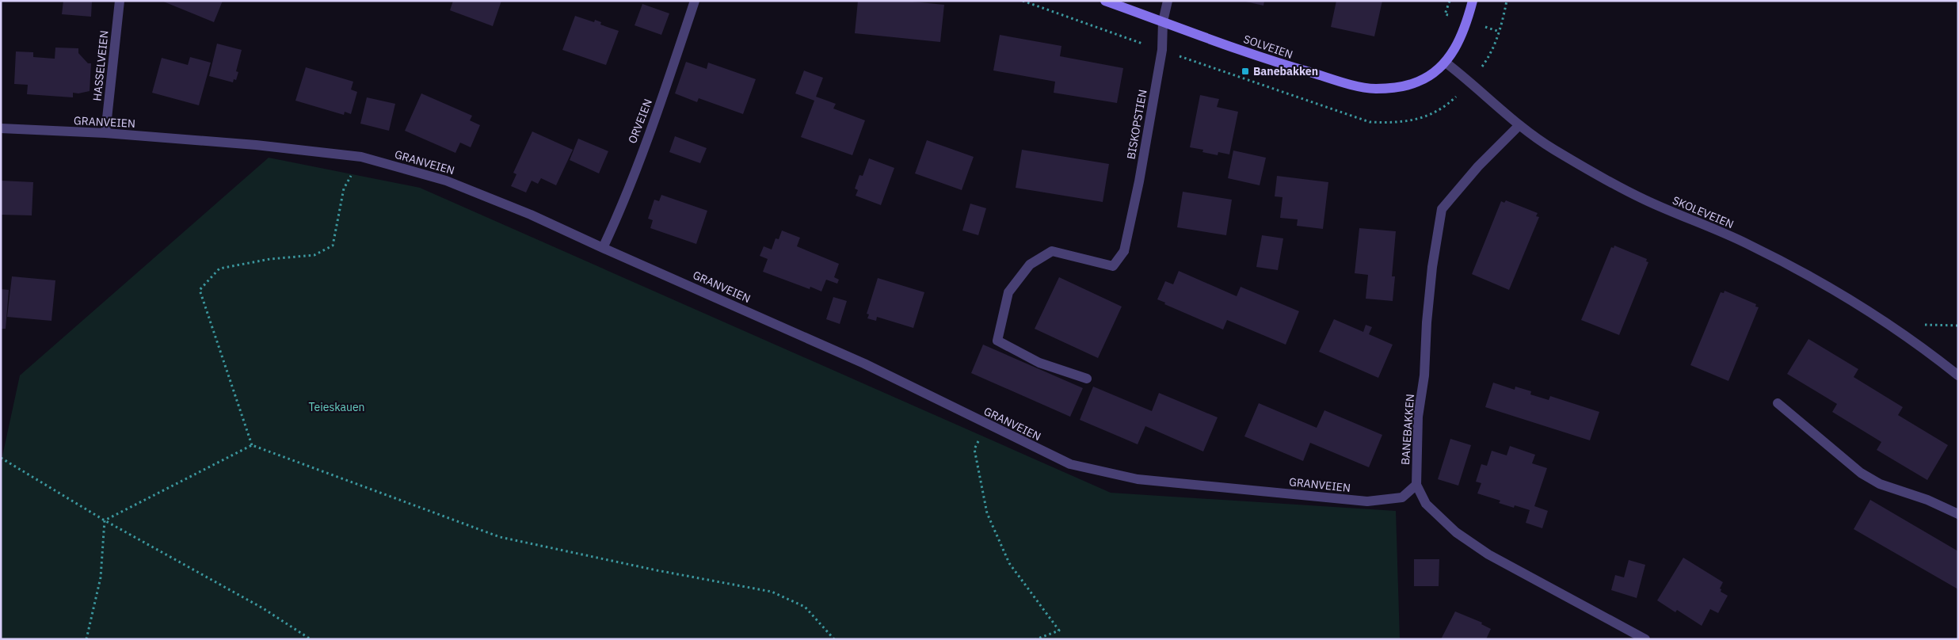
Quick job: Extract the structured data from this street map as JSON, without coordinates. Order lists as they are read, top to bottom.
{
  "streets": {
    "main road": ["SOLVEIEN"],
    "street": [
      "HASSELVEIEN",
      "ORVEIEN",
      "GRANVEIEN",
      "BISKOPSTIEN",
      "SKOLEVEIEN",
      "BANEBAKKEN"
    ]
  },
  "crossings": [
    ["SOLVEIEN", "BISKOPSTIEN"],
    ["SOLVEIEN", "SKOLEVEIEN"],
    ["HASSELVEIEN", "GRANVEIEN"],
    ["ORVEIEN", "GRANVEIEN"],
    ["GRANVEIEN", "BANEBAKKEN"],
    ["SKOLEVEIEN", "BANEBAKKEN"]
  ],
  "parks": ["Teieskauen"],
  "places": {
    "transit": ["Banebakken"]
  }
}
